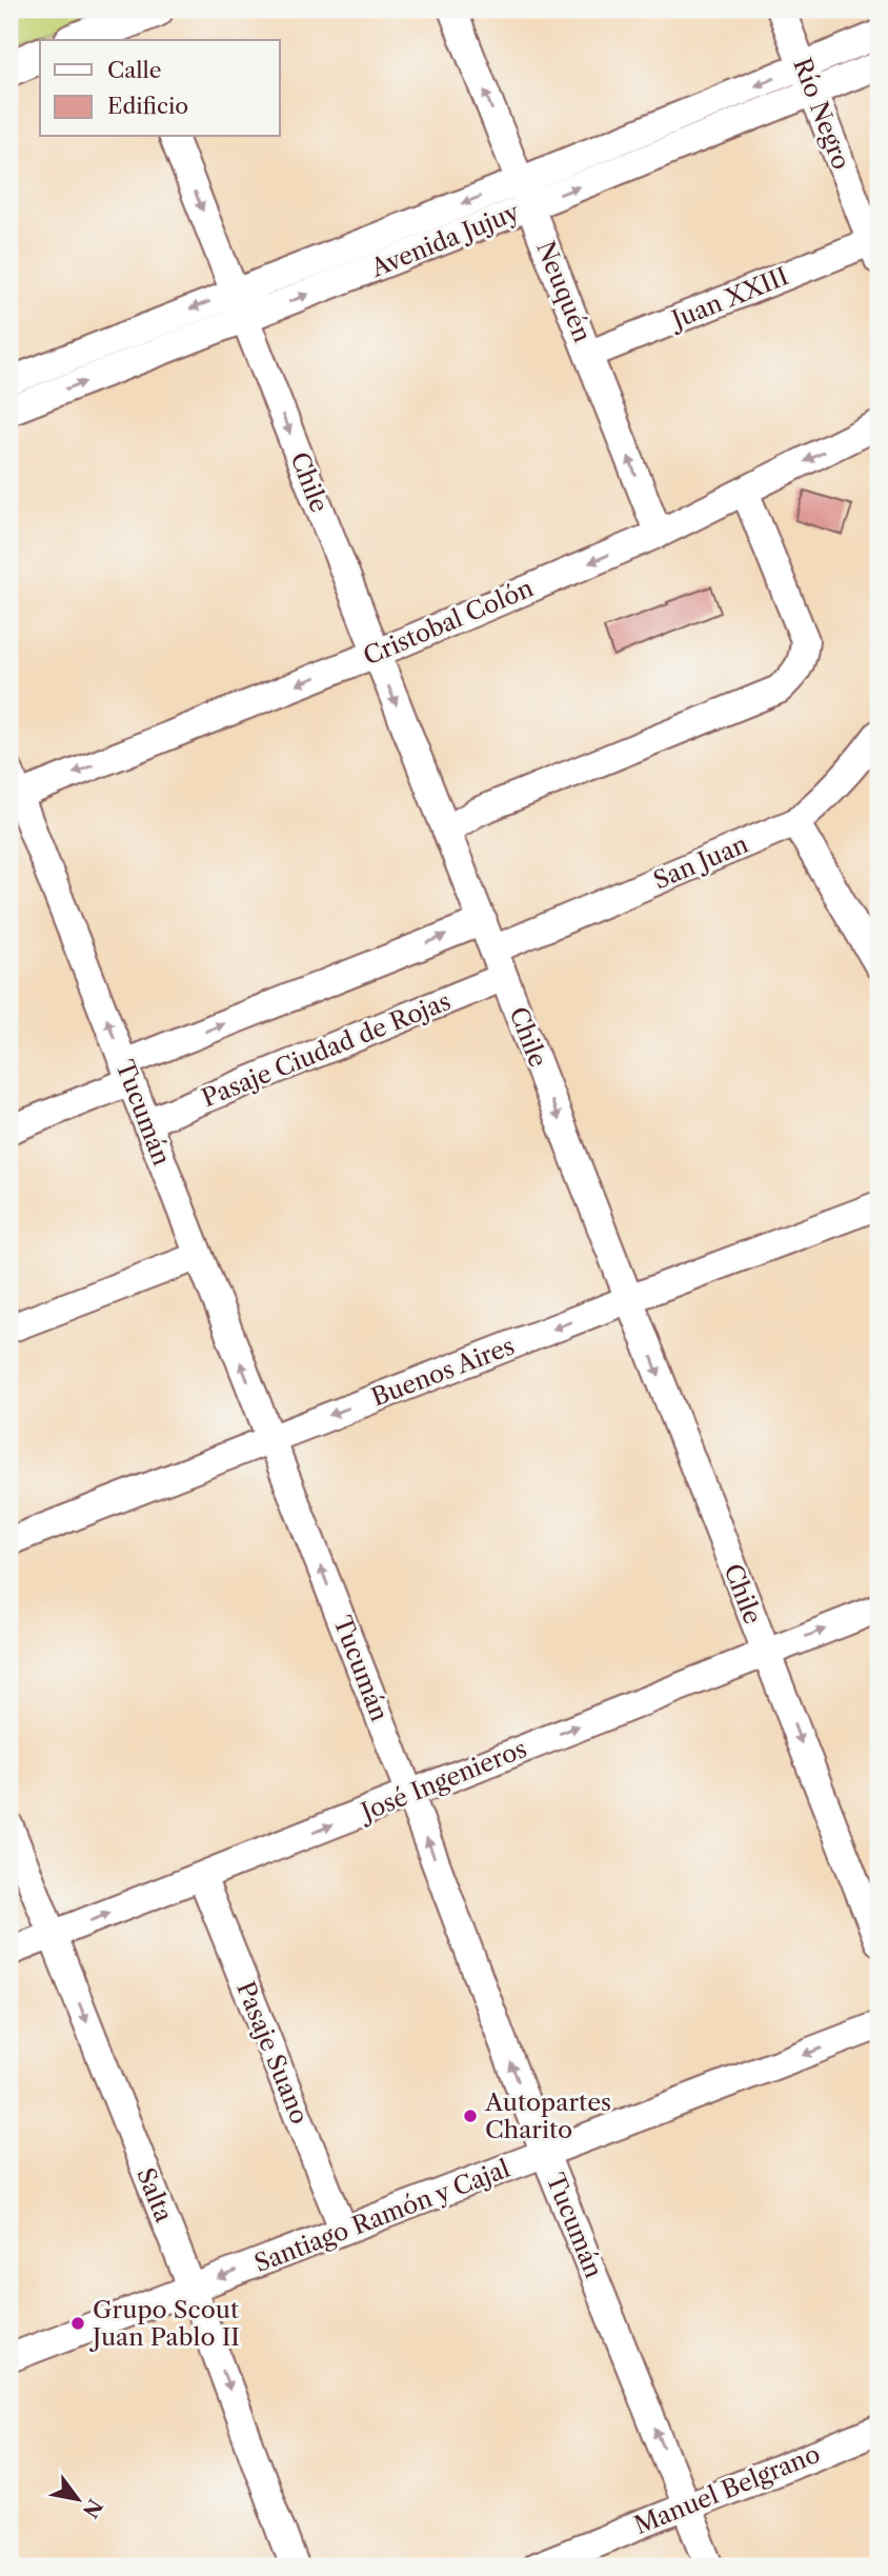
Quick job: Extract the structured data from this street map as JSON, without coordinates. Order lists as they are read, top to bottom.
{
  "streets": {
    "street": [
      "Río Negro",
      "Avenida Jujuy",
      "Neuquén",
      "Juan XXIII",
      "Chile",
      "Cristobal Colón",
      "San Juan",
      "Pasaje Ciudad de Rojas",
      "Tucumán",
      "Buenos Aires",
      "José Ingenieros",
      "Pasaje Suano",
      "Salta",
      "Santiago Ramón y Cajal",
      "Manuel Belgrano"
    ]
  },
  "crossings": [
    ["Río Negro", "Avenida Jujuy"],
    ["Río Negro", "Juan XXIII"],
    ["Avenida Jujuy", "Neuquén"],
    ["Avenida Jujuy", "Chile"],
    ["Neuquén", "Juan XXIII"],
    ["Neuquén", "Cristobal Colón"],
    ["Chile", "Cristobal Colón"],
    ["Chile", "San Juan"],
    ["Chile", "Pasaje Ciudad de Rojas"],
    ["Chile", "Buenos Aires"],
    ["Chile", "José Ingenieros"],
    ["Cristobal Colón", "Tucumán"],
    ["Pasaje Ciudad de Rojas", "Tucumán"],
    ["Tucumán", "Buenos Aires"],
    ["Tucumán", "José Ingenieros"],
    ["Tucumán", "Santiago Ramón y Cajal"],
    ["Tucumán", "Manuel Belgrano"],
    ["José Ingenieros", "Pasaje Suano"],
    ["José Ingenieros", "Salta"],
    ["Pasaje Suano", "Santiago Ramón y Cajal"],
    ["Salta", "Santiago Ramón y Cajal"]
  ],
  "one_way": [
    "Neuquén",
    "Chile",
    "Cristobal Colón",
    "Tucumán",
    "Buenos Aires",
    "José Ingenieros",
    "Salta",
    "Santiago Ramón y Cajal"
  ],
  "places": ["Autopartes Charito", "Grupo Scout Juan Pablo II"],
  "legend": ["Calle", "Edificio"],
  "north": "bottom right"
}
